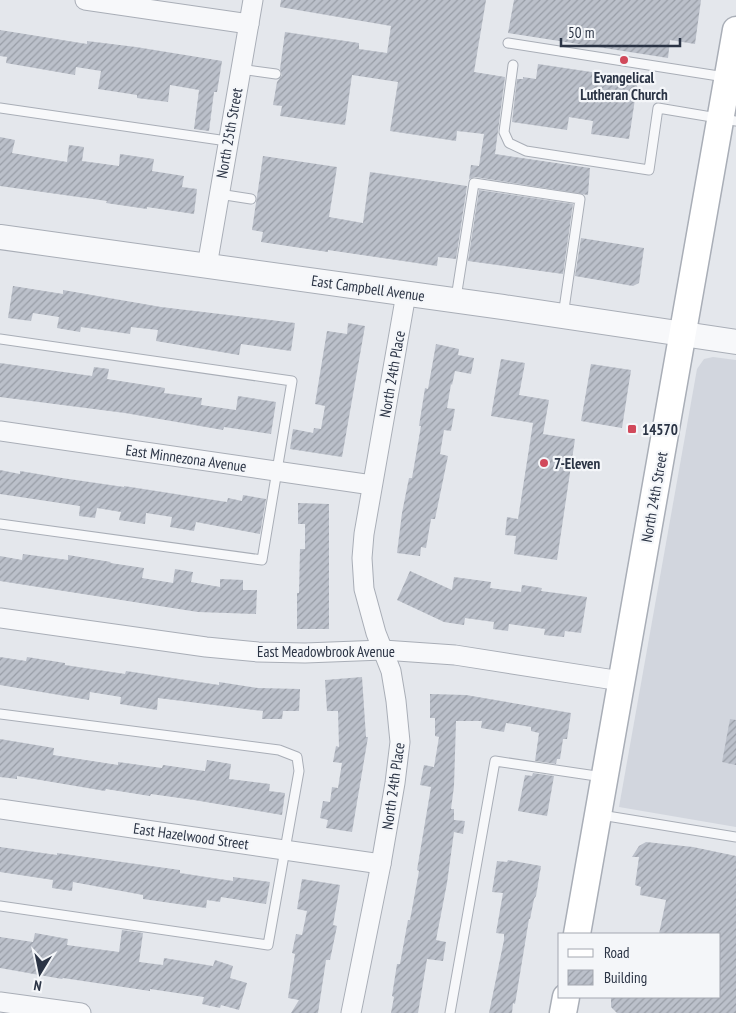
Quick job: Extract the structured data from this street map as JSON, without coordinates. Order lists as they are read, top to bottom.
{
  "streets": {
    "main road": ["North 24th Street"],
    "street": [
      "North 25th Street",
      "East Campbell Avenue",
      "North 24th Place",
      "East Minnezona Avenue",
      "East Meadowbrook Avenue",
      "East Hazelwood Street"
    ]
  },
  "crossings": [
    ["North 25th Street", "East Campbell Avenue"],
    ["East Campbell Avenue", "North 24th Place"],
    ["East Campbell Avenue", "North 24th Street"],
    ["North 24th Place", "East Minnezona Avenue"],
    ["North 24th Place", "East Meadowbrook Avenue"],
    ["North 24th Place", "East Hazelwood Street"],
    ["North 24th Street", "East Meadowbrook Avenue"]
  ],
  "places": {
    "other": ["Evangelical Lutheran Church", "7-Eleven"],
    "transit": ["14570"]
  },
  "legend": ["Road", "Building"],
  "scale_bar": "50 m",
  "north": "bottom"
}
